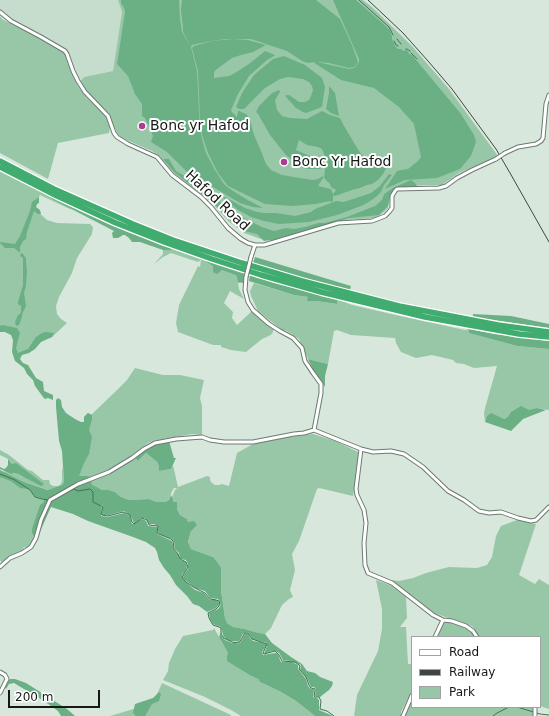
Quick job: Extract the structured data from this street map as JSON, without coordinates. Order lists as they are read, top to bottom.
{
  "streets": {
    "street": ["Hafod Road"]
  },
  "places": ["Bonc yr Hafod", "Bonc Yr Hafod"],
  "legend": ["Road", "Railway", "Park"],
  "scale_bar": "200 m"
}
